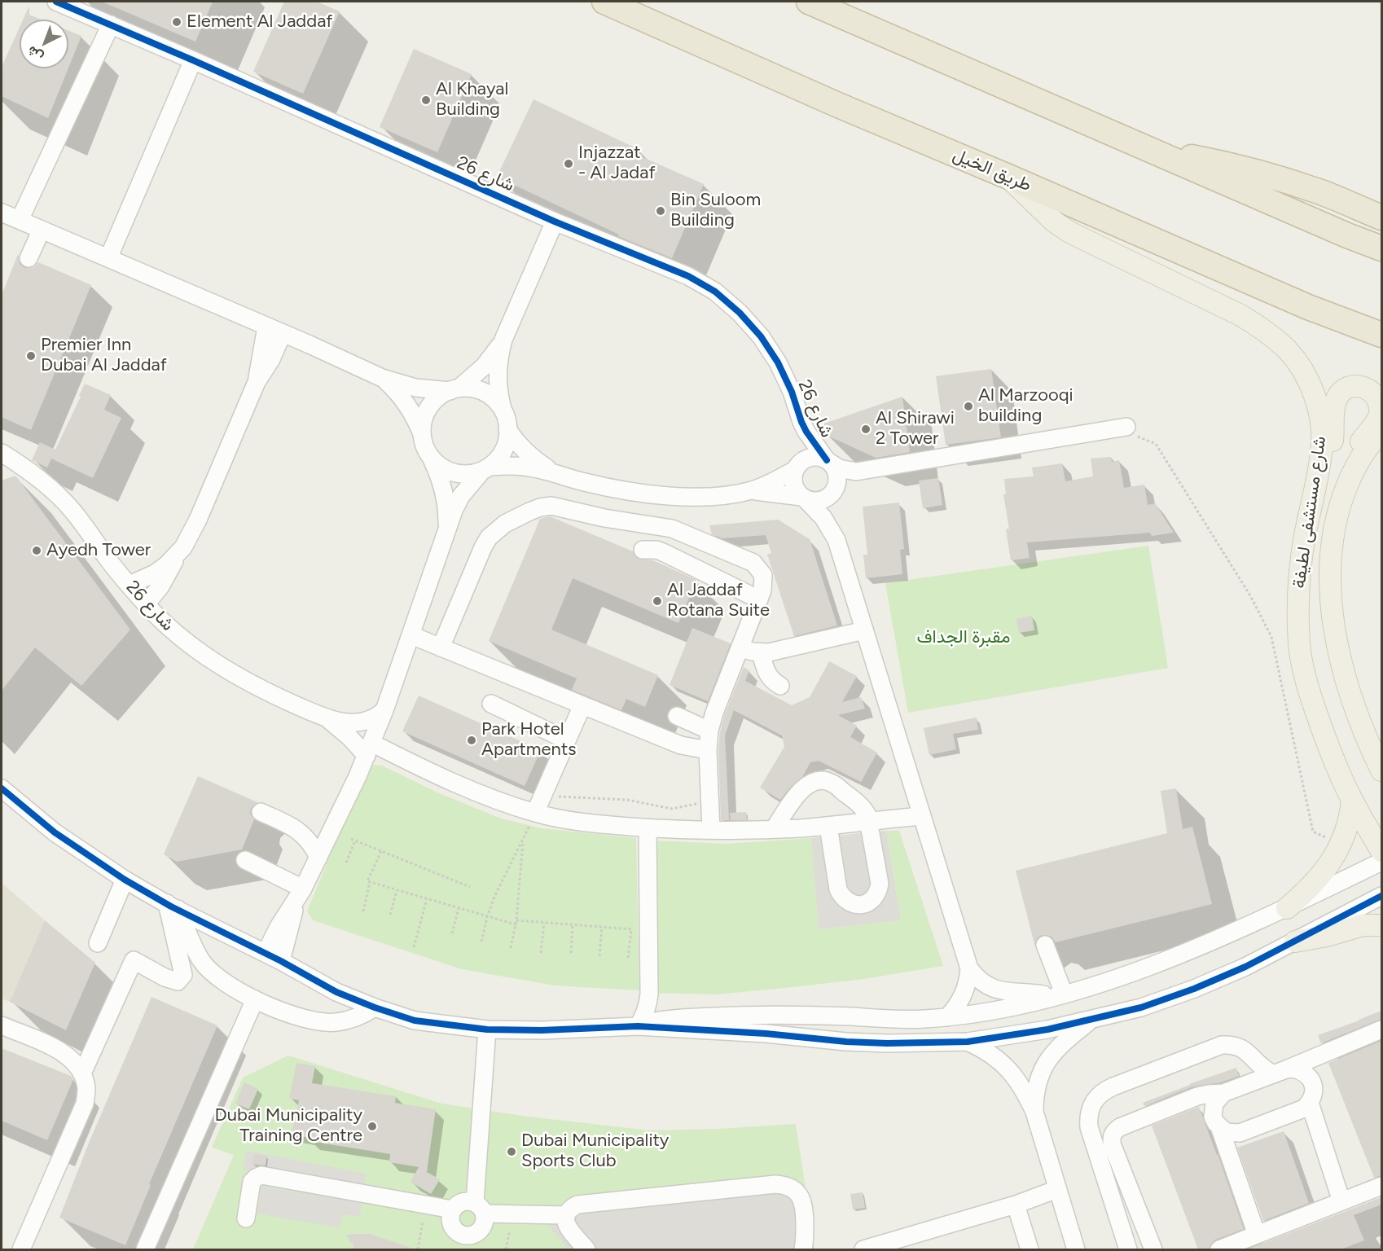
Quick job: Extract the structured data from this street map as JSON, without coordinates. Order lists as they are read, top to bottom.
{
  "streets": {
    "highway": ["طريق الخيل"],
    "main road": ["شارع مستشفى لطيفة"],
    "street": ["شارع 26"]
  },
  "crossings": [
    ["طريق الخيل", "شارع مستشفى لطيفة"]
  ],
  "parks": ["مقبرة الجداف"],
  "places": [
    "Element Al Jaddaf",
    "Al Khayal Building",
    "Injazzat - Al Jadaf",
    "Bin Suloom Building",
    "Premier Inn Dubai Al Jaddaf",
    "Al Marzooqi building",
    "Al Shirawi 2 Tower",
    "Ayedh Tower",
    "Al Jaddaf Rotana Suite",
    "Park Hotel Apartments",
    "Dubai Municipality Training Centre",
    "Dubai Municipality Sports Club"
  ],
  "north": "bottom left"
}
